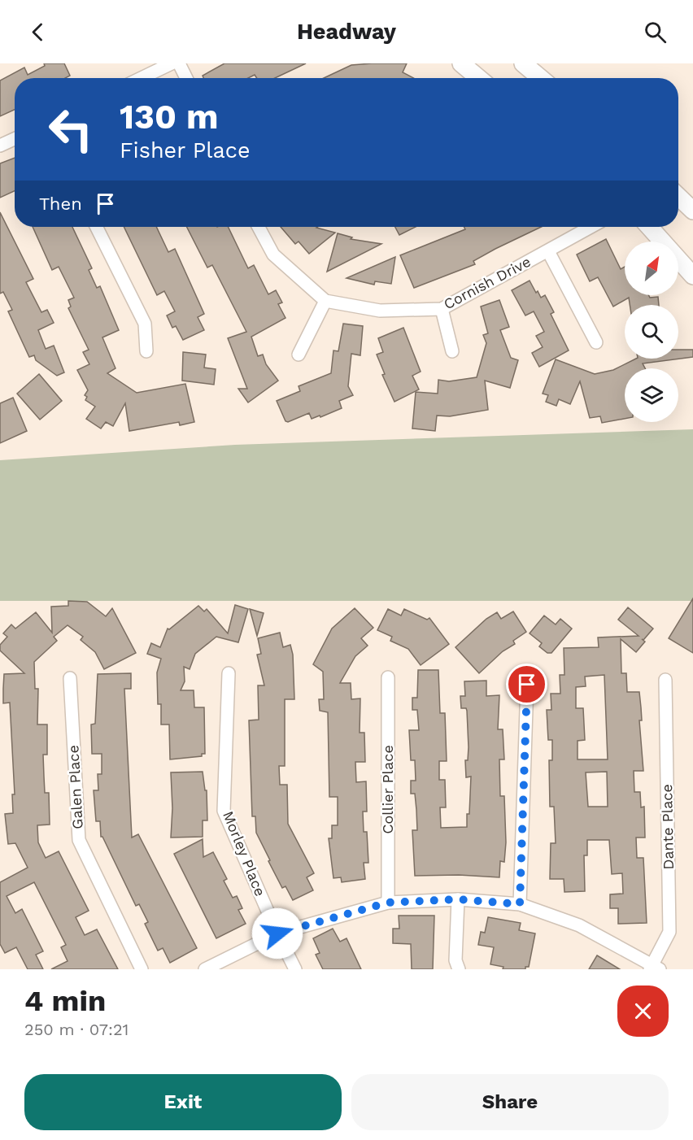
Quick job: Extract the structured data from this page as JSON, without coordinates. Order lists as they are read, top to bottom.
{
  "streets": {
    "street": [
      "Cornish Drive",
      "Galen Place",
      "Collier Place",
      "Dante Place",
      "Morley Place"
    ]
  },
  "north": "top right",
  "page": {
    "header": "Headway",
    "turn": ["130 m", "Fisher Place"],
    "then": "Then",
    "heading": ["4 min", "250 m · 07:21"],
    "buttons": ["Exit", "Share"]
  }
}
